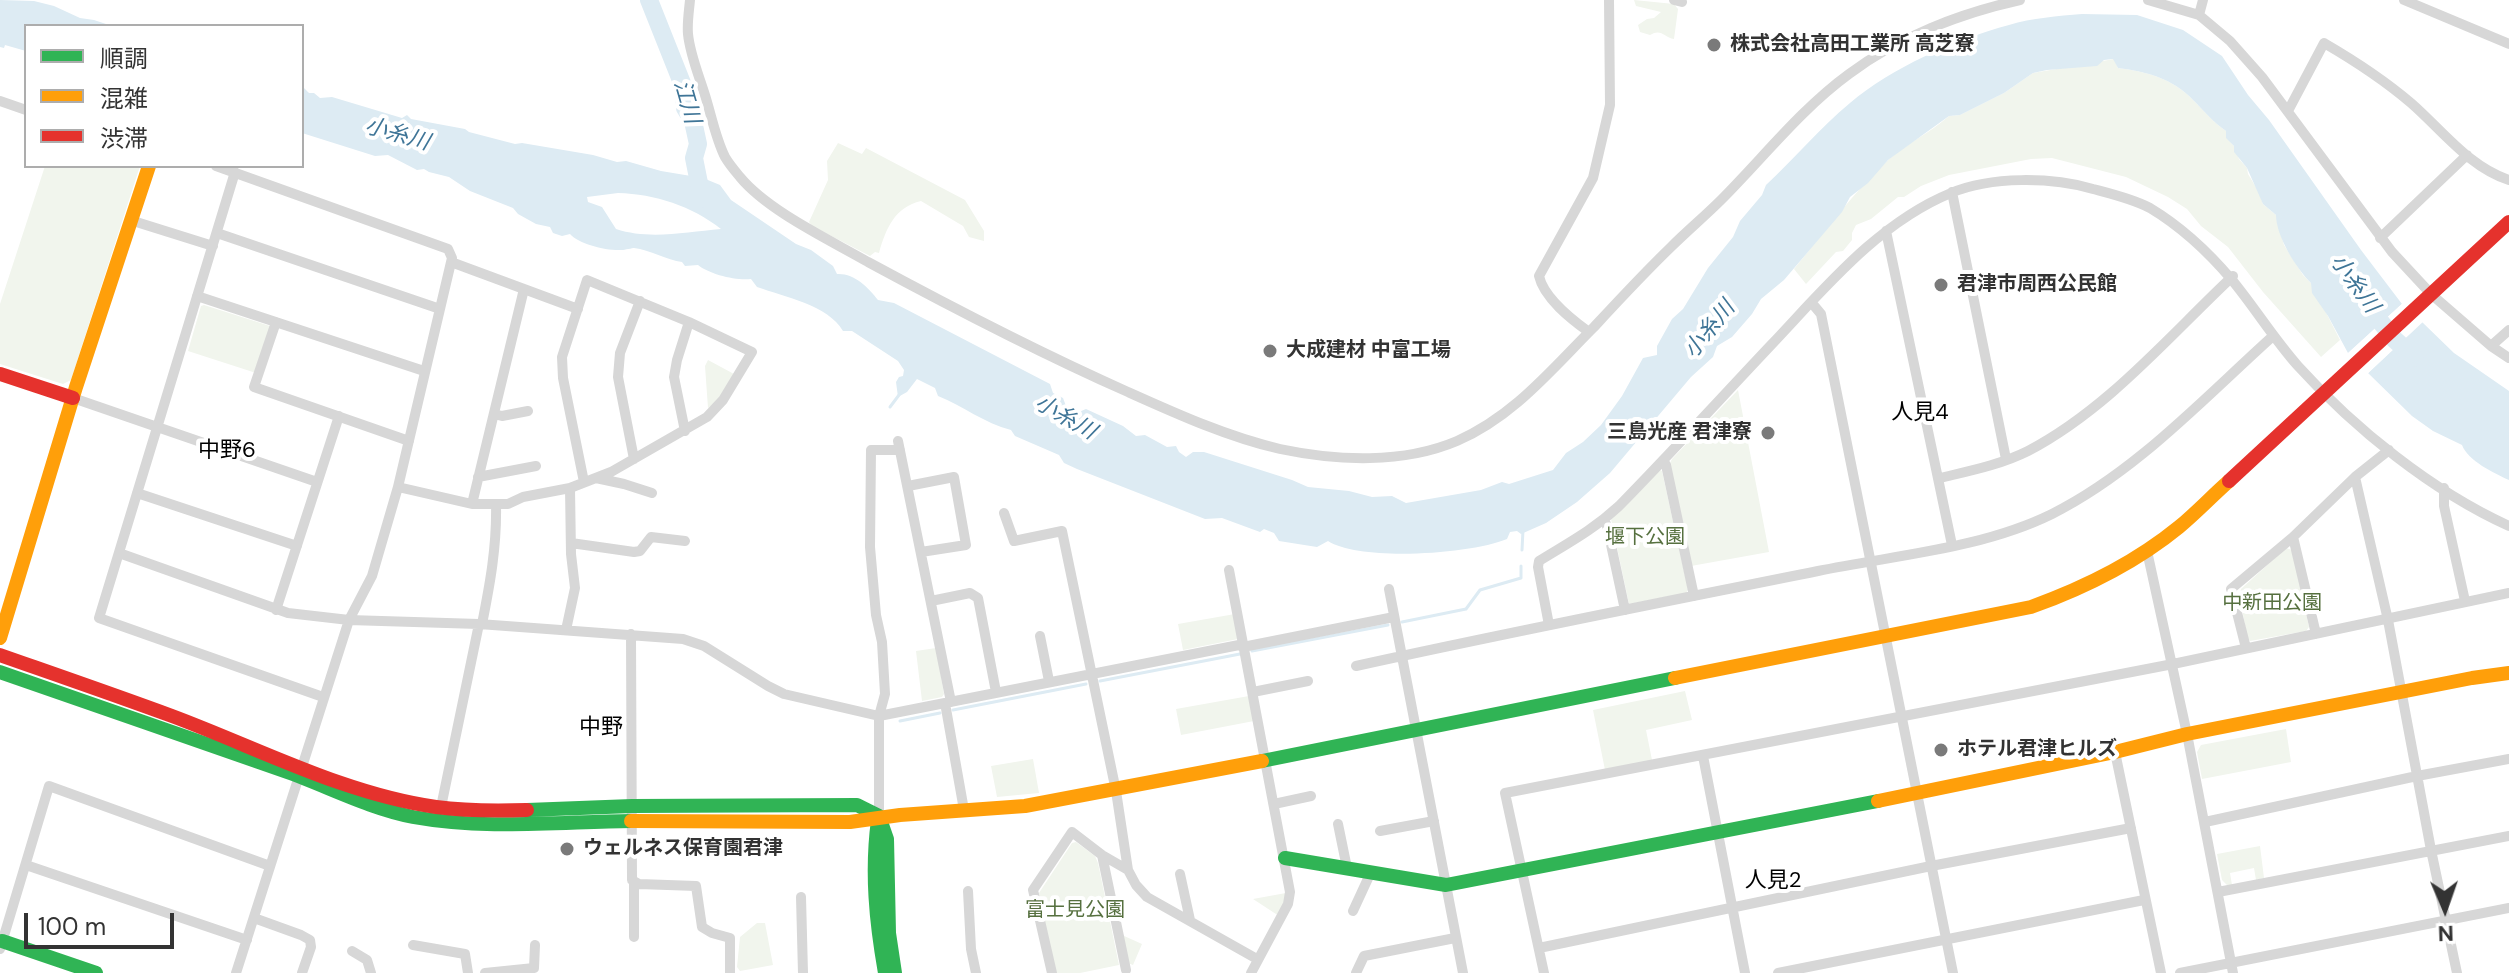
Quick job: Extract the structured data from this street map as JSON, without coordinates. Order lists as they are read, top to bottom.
{
  "districts": [
    "人見4",
    "中野6",
    "中野",
    "人見2"
  ],
  "water": ["江川", "小糸川"],
  "parks": ["堰下公園", "中新田公園", "富士見公園"],
  "places": [
    "株式会社高田工業所 高芝寮",
    "君津市周西公民館",
    "大成建材 中富工場",
    "三島光産 君津寮",
    "ホテル君津ヒルズ",
    "ウェルネス保育園君津"
  ],
  "legend": ["順調", "混雑", "渋滞"],
  "scale_bar": "100 m",
  "north": "bottom"
}
